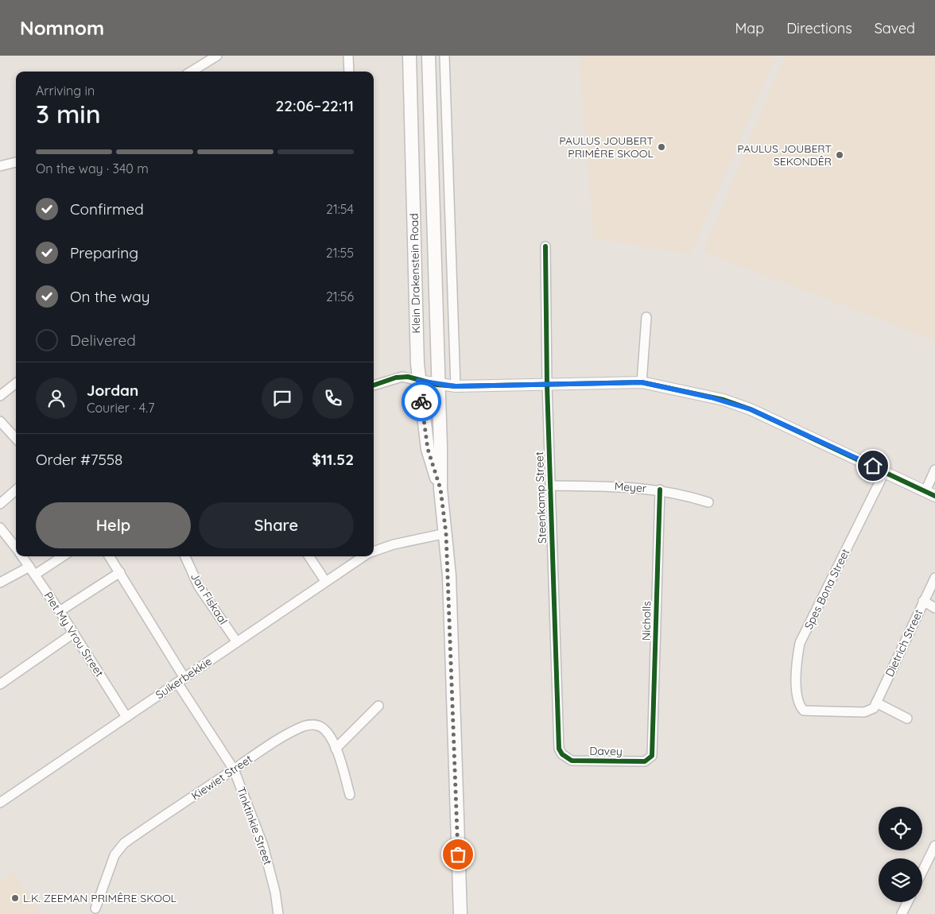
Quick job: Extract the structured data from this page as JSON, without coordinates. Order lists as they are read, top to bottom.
{
  "streets": {
    "main road": ["Klein Drakenstein Road"],
    "street": [
      "Meyer",
      "Steenkamp Street",
      "Spes Bona Street",
      "Jan Fiskaal",
      "Nicholls",
      "Piet My Vrou Street",
      "Dietrich Street",
      "Suikerbekkie",
      "Davey",
      "Kiewiet Street",
      "Tinktinkie Street"
    ]
  },
  "crossings": [
    ["Klein Drakenstein Road", "Suikerbekkie"],
    ["Meyer", "Steenkamp Street"],
    ["Meyer", "Nicholls"],
    ["Steenkamp Street", "Davey"],
    ["Spes Bona Street", "Dietrich Street"],
    ["Jan Fiskaal", "Suikerbekkie"],
    ["Nicholls", "Davey"],
    ["Piet My Vrou Street", "Suikerbekkie"],
    ["Suikerbekkie", "Tinktinkie Street"],
    ["Kiewiet Street", "Tinktinkie Street"]
  ],
  "places": ["PAULUS JOUBERT PRIMÊRE SKOOL", "PAULUS JOUBERT SEKONDÊR", "L.K. ZEEMAN PRIMÊRE SKOOL"],
  "page": {
    "header": "Nomnom",
    "nav": ["Map", "Directions", "Saved"],
    "heading": ["3 min", "Arriving in", "22:06–22:11"],
    "panel": [
      "Jordan",
      "Courier · 4.7",
      "Order #7558",
      "$11.52"
    ],
    "bar": "On the way · 340 m",
    "list": [
      ["Confirmed", "21:54"],
      ["Preparing", "21:55"],
      ["On the way", "21:56"],
      "Delivered"
    ],
    "buttons": ["Help", "Share"]
  }
}
